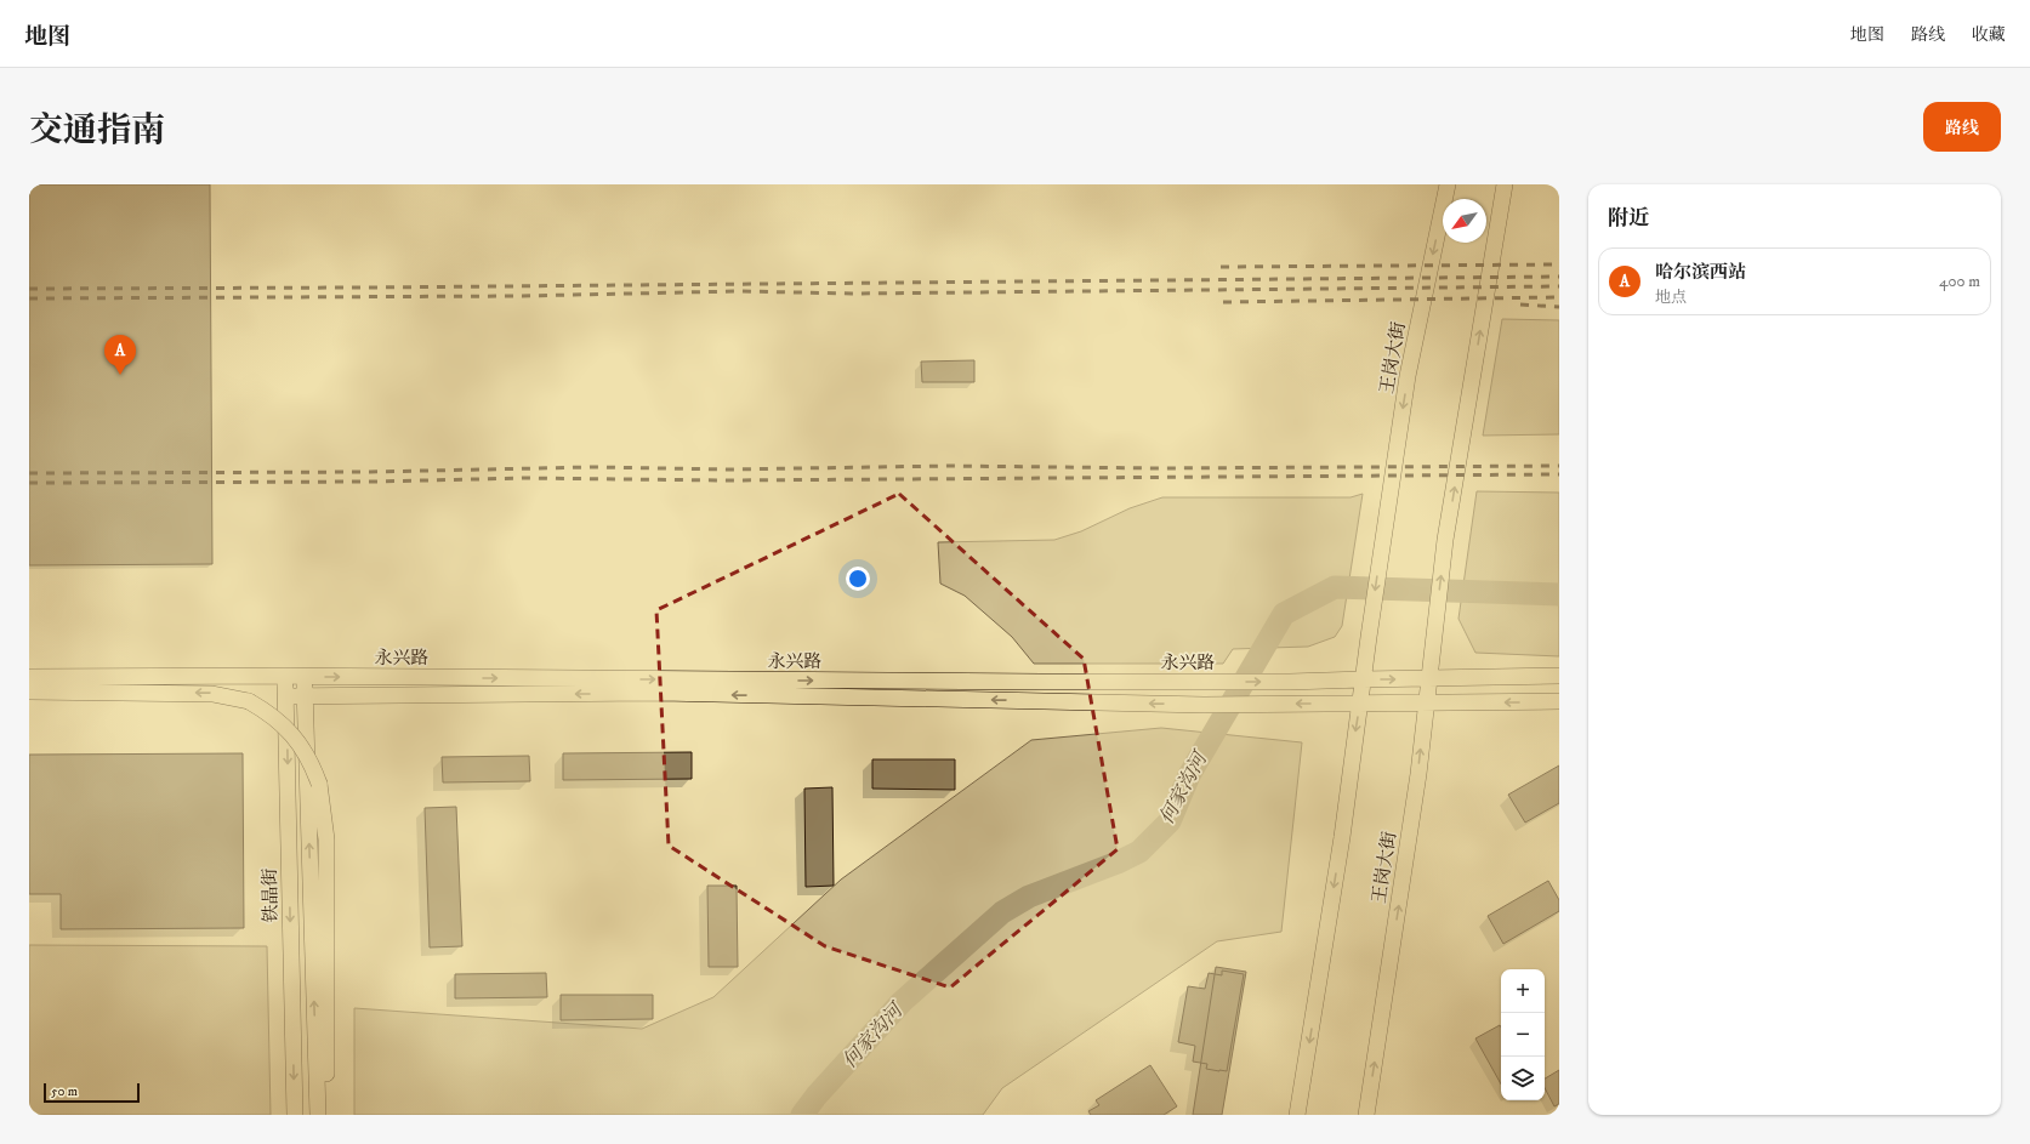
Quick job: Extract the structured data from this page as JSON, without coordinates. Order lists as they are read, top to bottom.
{
  "streets": {
    "main road": ["王岗大街", "永兴路", "铁晶街"]
  },
  "crossings": [
    ["王岗大街", "永兴路"],
    ["永兴路", "铁晶街"]
  ],
  "water": ["何家沟河"],
  "scale_bar": "50 m",
  "north": "bottom left",
  "page": {
    "header": "地图",
    "nav": ["地图", "路线", "收藏"],
    "title": "交通指南",
    "buttons": "路线",
    "heading": "附近",
    "list": [
      {
        "mark": "A",
        "name": "哈尔滨西站",
        "note": "地点",
        "value": "400 m"
      }
    ],
    "pins": "A",
    "map_buttons": ["+", "−"],
    "scale": "50 m"
  }
}
